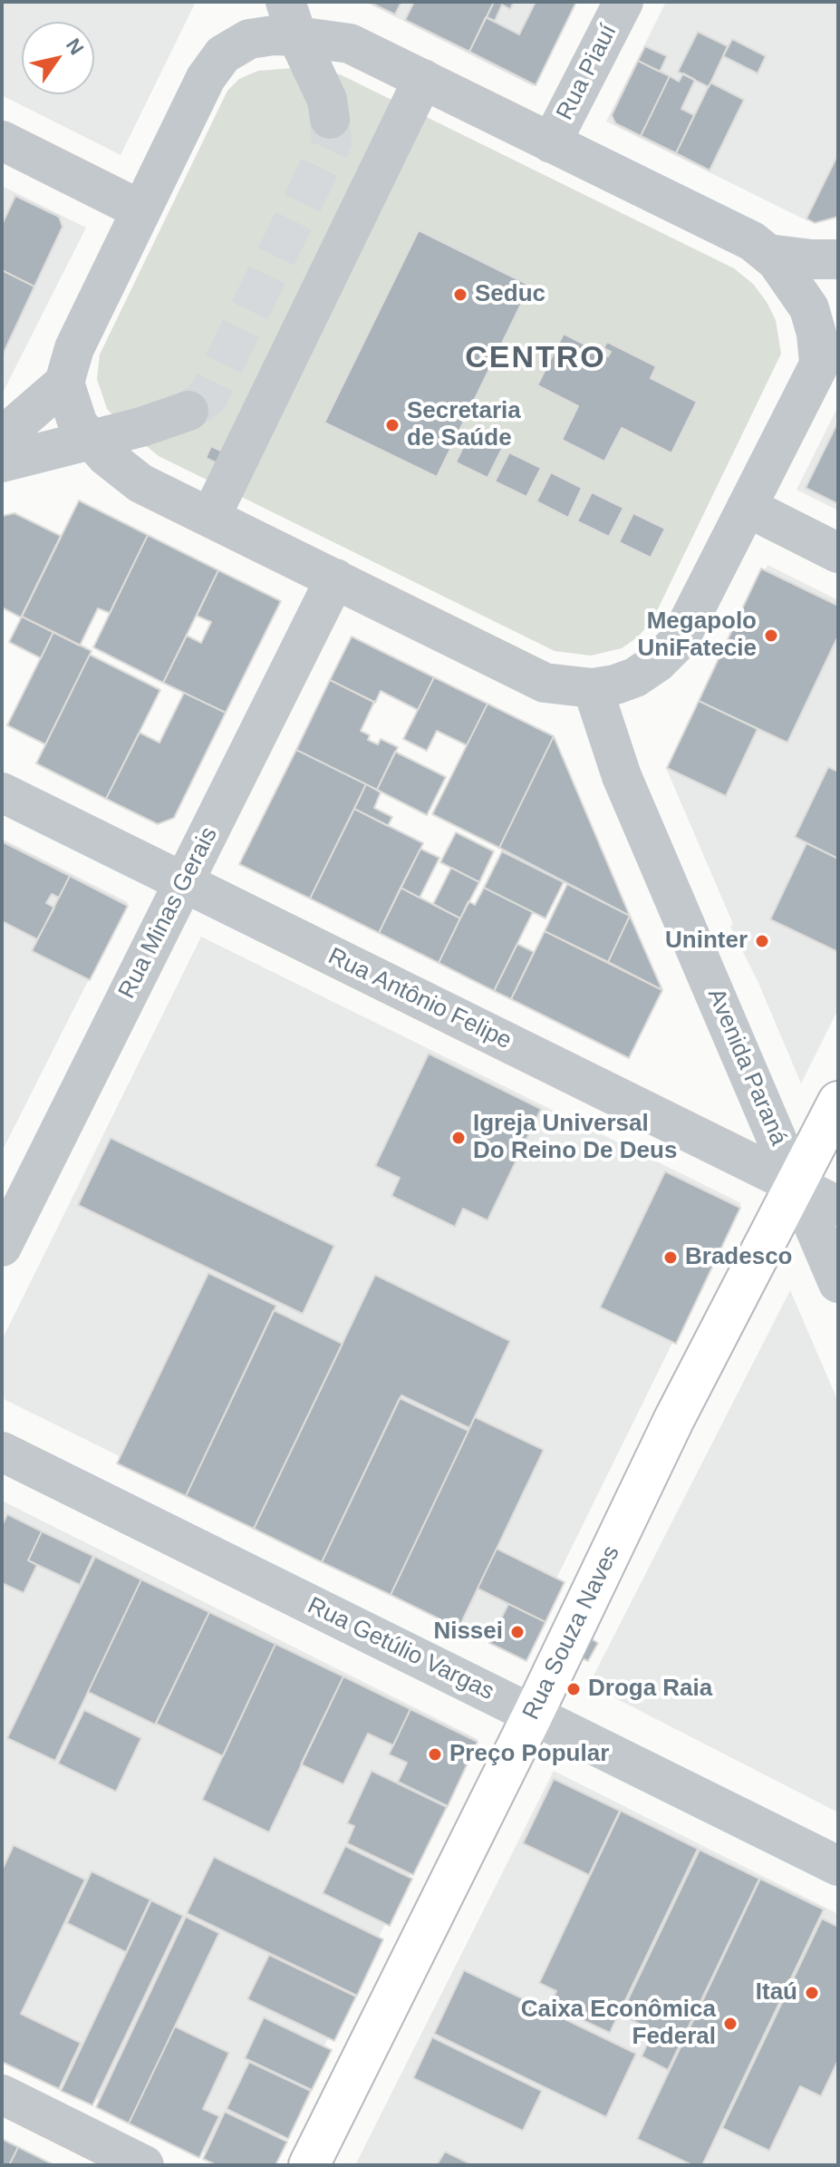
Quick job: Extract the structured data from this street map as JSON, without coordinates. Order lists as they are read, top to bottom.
{
  "streets": {
    "main road": ["Rua Souza Naves"],
    "street": [
      "Rua Piauí",
      "Rua Minas Gerais",
      "Rua Antônio Felipe",
      "Avenida Paraná",
      "Rua Getúlio Vargas"
    ]
  },
  "crossings": [
    ["Rua Minas Gerais", "Rua Antônio Felipe"],
    ["Rua Antônio Felipe", "Avenida Paraná"],
    ["Rua Antônio Felipe", "Rua Souza Naves"],
    ["Avenida Paraná", "Rua Souza Naves"],
    ["Rua Souza Naves", "Rua Getúlio Vargas"]
  ],
  "districts": ["CENTRO"],
  "places": [
    "Seduc",
    "Secretaria de Saúde",
    "Megapolo UniFatecie",
    "Uninter",
    "Igreja Universal Do Reino De Deus",
    "Bradesco",
    "Nissei",
    "Droga Raia",
    "Preço Popular",
    "Itaú",
    "Caixa Econômica Federal"
  ],
  "north": "top right"
}
